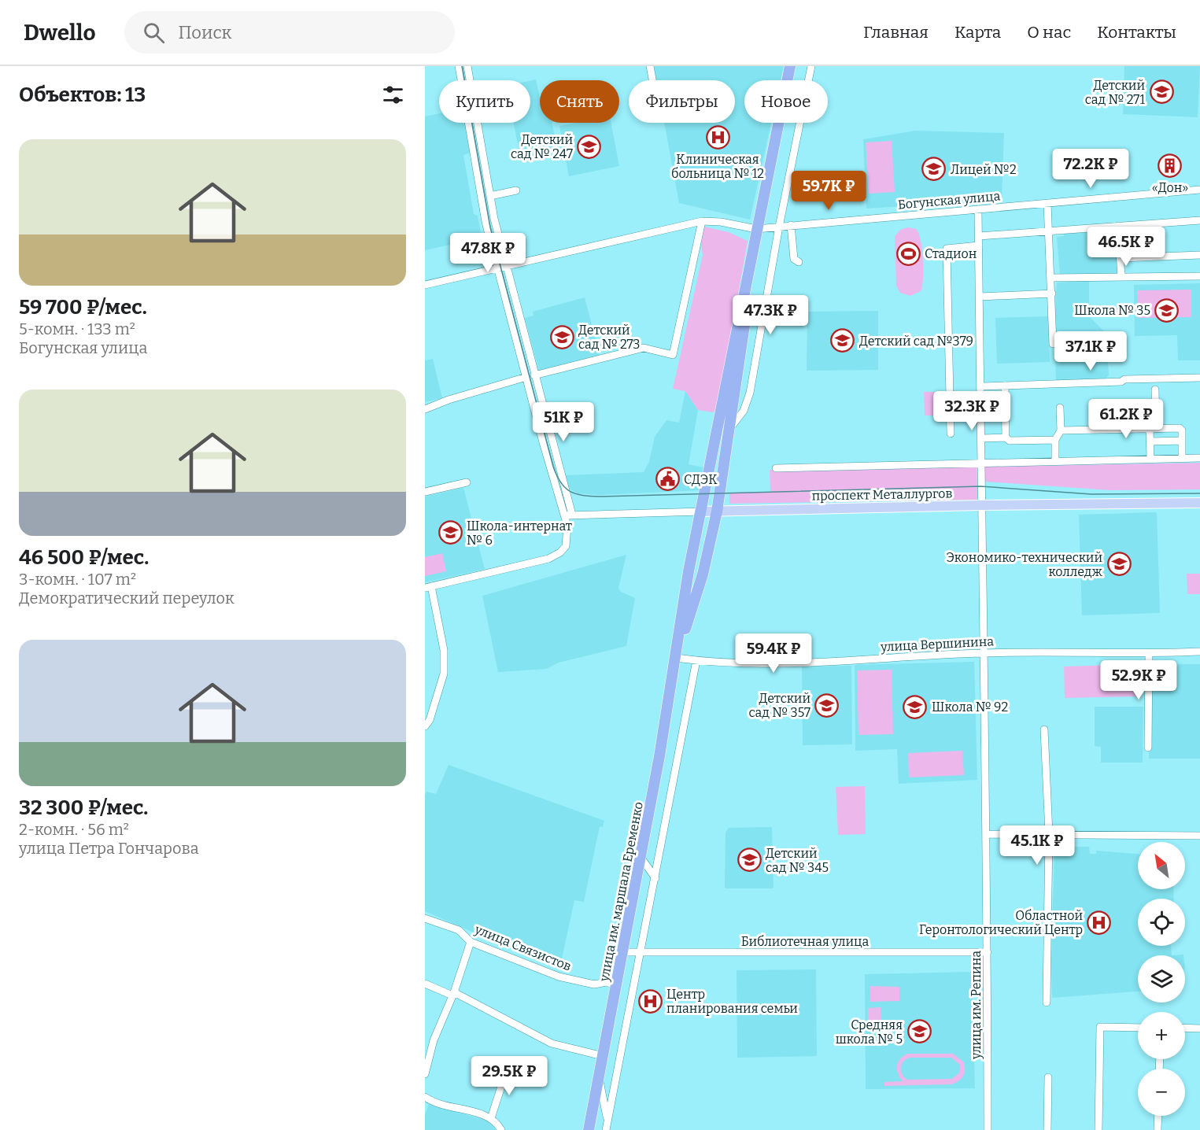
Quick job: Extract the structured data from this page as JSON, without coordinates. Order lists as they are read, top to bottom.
{
  "streets": {
    "highway": ["улица им. маршала Еременко"],
    "main road": ["проспект Металлургов"],
    "street": [
      "Богунская улица",
      "улица Вершинина",
      "Библиотечная улица",
      "улица Связистов",
      "улица им. Репина"
    ]
  },
  "crossings": [
    ["Богунская улица", "улица им. маршала Еременко"],
    ["Богунская улица", "улица им. Репина"],
    ["проспект Металлургов", "улица им. маршала Еременко"],
    ["проспект Металлургов", "улица им. Репина"],
    ["улица Вершинина", "улица им. маршала Еременко"],
    ["улица Вершинина", "улица им. Репина"],
    ["улица им. маршала Еременко", "Библиотечная улица"],
    ["улица им. маршала Еременко", "улица Связистов"],
    ["Библиотечная улица", "улица им. Репина"]
  ],
  "places": {
    "school or university": [
      "Детский сад № 271",
      "Детский сад № 247",
      "Лицей №2",
      "Школа № 35",
      "Детский сад № 273",
      "Детский сад №379",
      "Школа-интернат № 6",
      "Экономико-технический колледж",
      "Детский сад № 357",
      "Школа № 92",
      "Детский сад № 345",
      "Средняя школа № 5"
    ],
    "hospital": ["Клиническая больница № 12", "Областной Геронтологический Центр", "Центр планирования семьи"],
    "building": ["«Дон»"],
    "sports": ["Стадион"],
    "public building": ["СДЭК"]
  },
  "north": "top left",
  "page": {
    "header": "Dwello",
    "search": "Поиск",
    "nav": [
      "Главная",
      "Карта",
      "О нас",
      "Контакты"
    ],
    "heading": "Объектов: 13",
    "chip": [
      "Купить",
      "Снять",
      "Фильтры",
      "Новое"
    ],
    "list": [
      {
        "name": "59 700 ₽/мес.",
        "note": "5-комн. · 133 m² · Богунская улица"
      },
      {
        "name": "46 500 ₽/мес.",
        "note": "3-комн. · 107 m² · Демократический переулок"
      },
      {
        "name": "32 300 ₽/мес.",
        "note": "2-комн. · 56 m² · улица Петра Гончарова"
      }
    ],
    "price": [
      "72.2K ₽",
      "59.7K ₽",
      "46.5K ₽",
      "47.8K ₽",
      "47.3K ₽",
      "37.1K ₽",
      "32.3K ₽",
      "61.2K ₽",
      "51K ₽",
      "59.4K ₽",
      "52.9K ₽",
      "45.1K ₽",
      "29.5K ₽"
    ],
    "map_buttons": ["+", "−"]
  }
}
